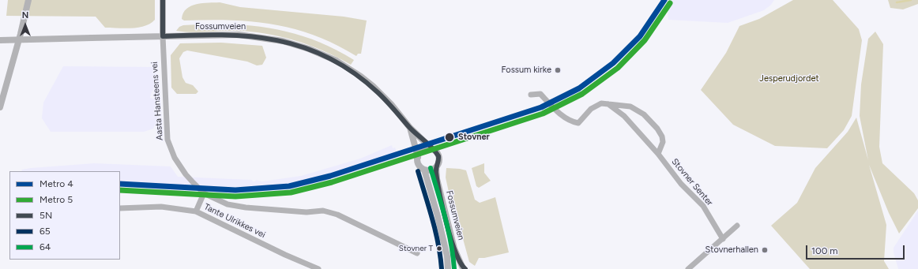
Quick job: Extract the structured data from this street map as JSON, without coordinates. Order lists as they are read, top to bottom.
{
  "streets": {
    "street": [
      "Fossumveien",
      "Aasta Hansteens vei",
      "Stovner Senter",
      "Tante Ulrikkes vei"
    ]
  },
  "crossings": [
    ["Fossumveien", "Aasta Hansteens vei"]
  ],
  "parks": ["Jesperudjordet"],
  "places": [
    "Fossum kirke",
    "Stovner",
    "Stovner T",
    "Stovnerhallen"
  ],
  "lines": [
    "metro line 4",
    "transit line 5N",
    "metro line 5",
    "transit line 64",
    "transit line 65"
  ],
  "legend": [
    "Metro 4",
    "Metro 5",
    "5N",
    "65",
    "64"
  ],
  "scale_bar": "100 m",
  "north": "top"
}
